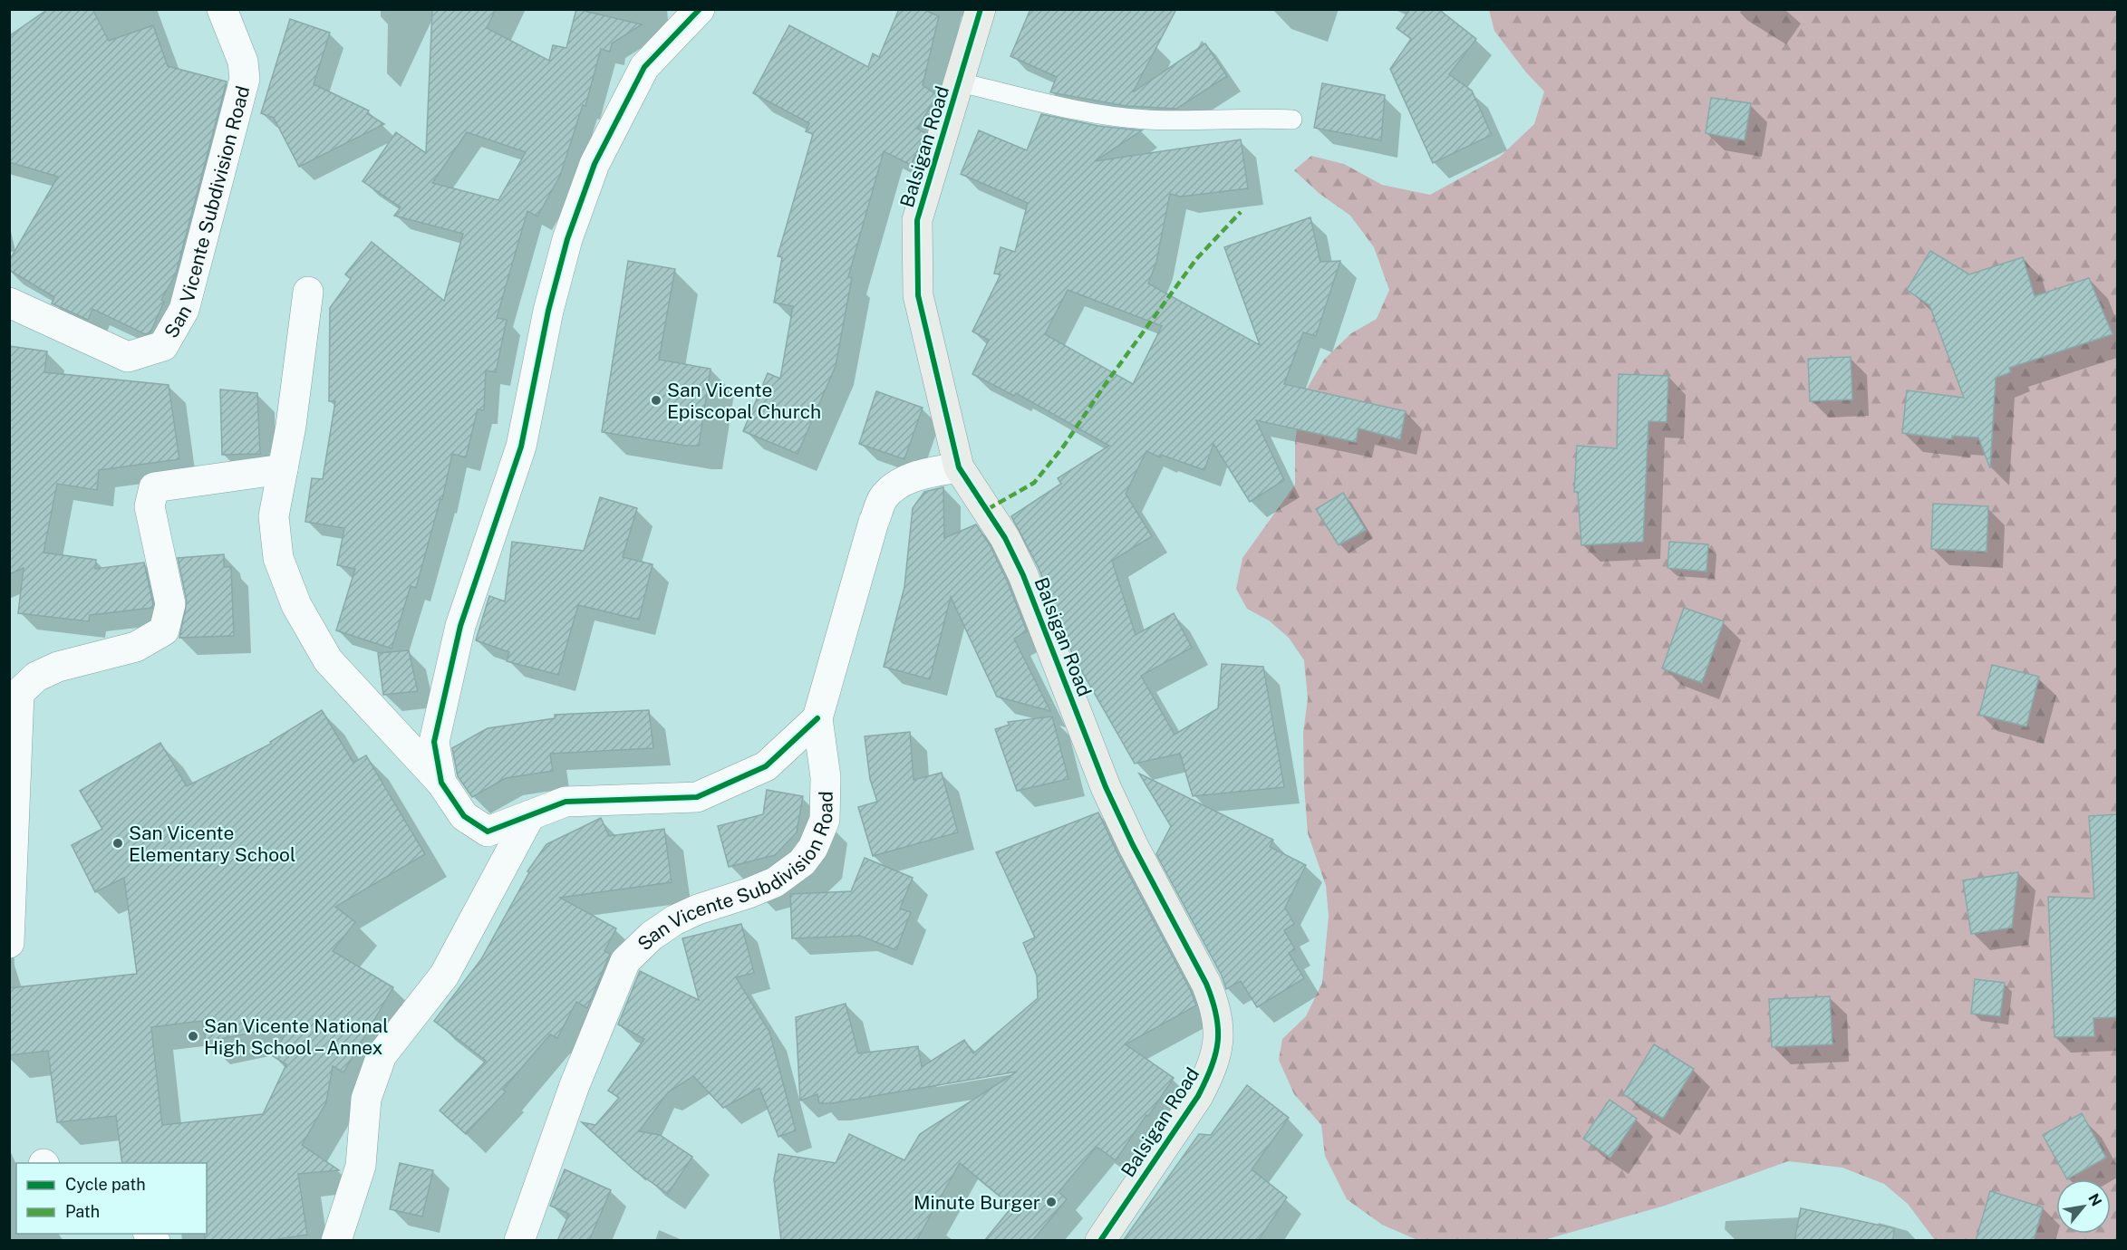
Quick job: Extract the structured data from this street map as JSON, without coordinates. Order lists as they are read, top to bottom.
{
  "streets": {
    "street": ["Balsigan Road", "San Vicente Subdivision Road"]
  },
  "crossings": [
    ["Balsigan Road", "San Vicente Subdivision Road"]
  ],
  "places": [
    "San Vicente Episcopal Church",
    "San Vicente Elementary School",
    "San Vicente National High School – Annex",
    "Minute Burger"
  ],
  "legend": ["Cycle path", "Path"],
  "north": "top right"
}
